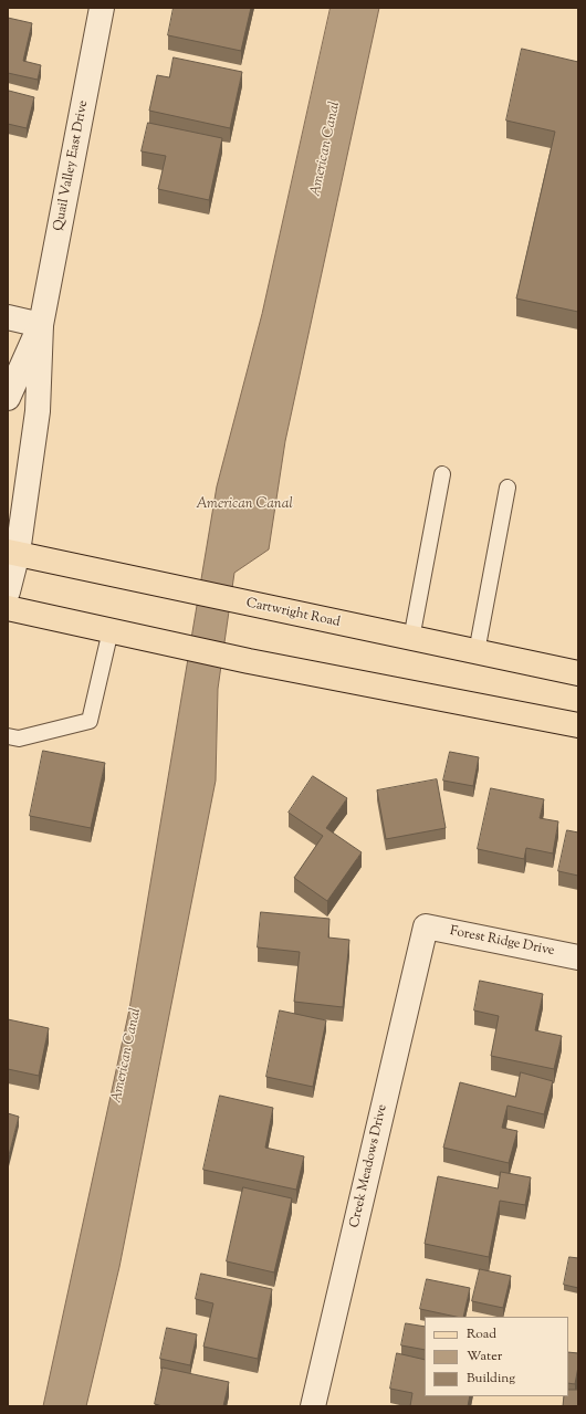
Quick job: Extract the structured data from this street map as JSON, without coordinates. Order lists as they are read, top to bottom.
{
  "streets": {
    "main road": ["Cartwright Road"],
    "street": ["Quail Valley East Drive", "Forest Ridge Drive", "Creek Meadows Drive"]
  },
  "crossings": [
    ["Quail Valley East Drive", "Cartwright Road"],
    ["Forest Ridge Drive", "Creek Meadows Drive"]
  ],
  "water": ["American Canal"],
  "legend": ["Road", "Water", "Building"]
}
